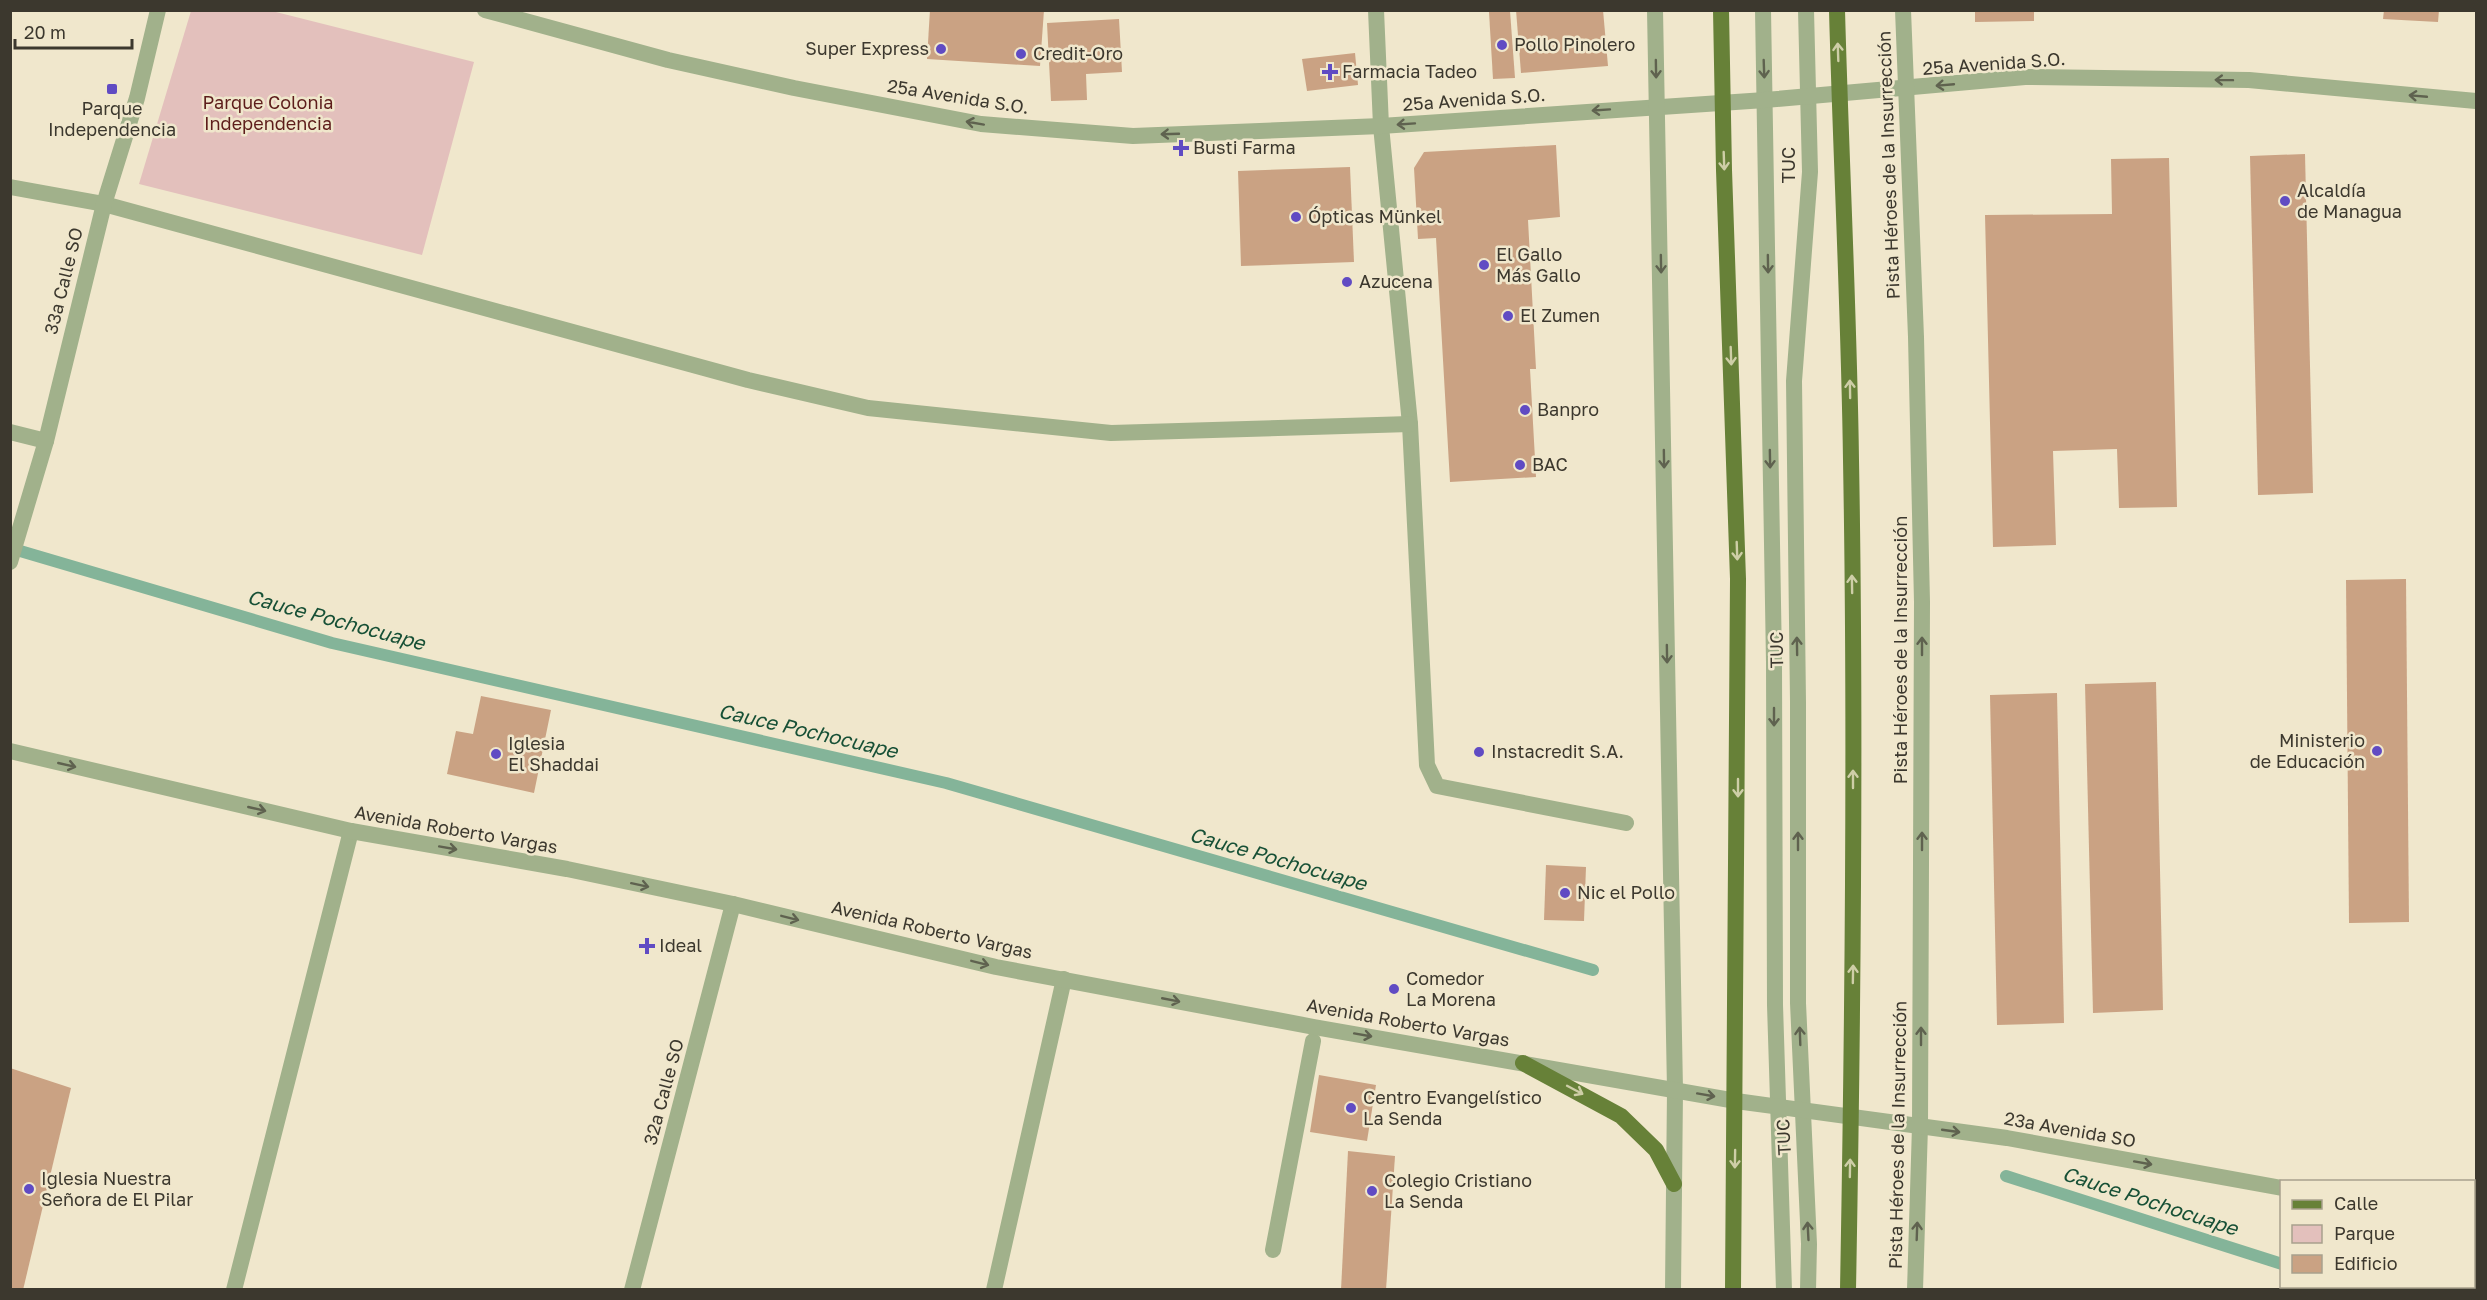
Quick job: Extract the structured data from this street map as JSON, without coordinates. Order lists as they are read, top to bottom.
{
  "streets": {
    "street": [
      "25a Avenida S.O.",
      "TUC",
      "Pista Héroes de la Insurrección",
      "33a Calle SO",
      "Avenida Roberto Vargas",
      "32a Calle SO",
      "23a Avenida SO"
    ]
  },
  "crossings": [
    ["25a Avenida S.O.", "TUC"],
    ["25a Avenida S.O.", "Pista Héroes de la Insurrección"],
    ["TUC", "Avenida Roberto Vargas"],
    ["Pista Héroes de la Insurrección", "23a Avenida SO"],
    ["Avenida Roberto Vargas", "32a Calle SO"],
    ["Avenida Roberto Vargas", "23a Avenida SO"]
  ],
  "one_way": [
    "25a Avenida S.O.",
    "Pista Héroes de la Insurrección",
    "Avenida Roberto Vargas",
    "23a Avenida SO"
  ],
  "water": ["Cauce Pochocuape"],
  "parks": ["Parque Colonia Independencia"],
  "places": {
    "other": [
      "Pollo Pinolero",
      "Super Express",
      "Credit-Oro",
      "Alcaldía de Managua",
      "Ópticas Münkel",
      "El Gallo Más Gallo",
      "Azucena",
      "El Zumen",
      "Banpro",
      "BAC",
      "Ministerio de Educación",
      "Instacredit S.A.",
      "Iglesia El Shaddai",
      "Nic el Pollo",
      "Comedor La Morena",
      "Centro Evangelístico La Senda",
      "Iglesia Nuestra Señora de El Pilar",
      "Colegio Cristiano La Senda"
    ],
    "health": ["Farmacia Tadeo", "Busti Farma", "Ideal"],
    "transit": ["Parque Independencia"]
  },
  "legend": ["Calle", "Parque", "Edificio"],
  "scale_bar": "20 m"
}
